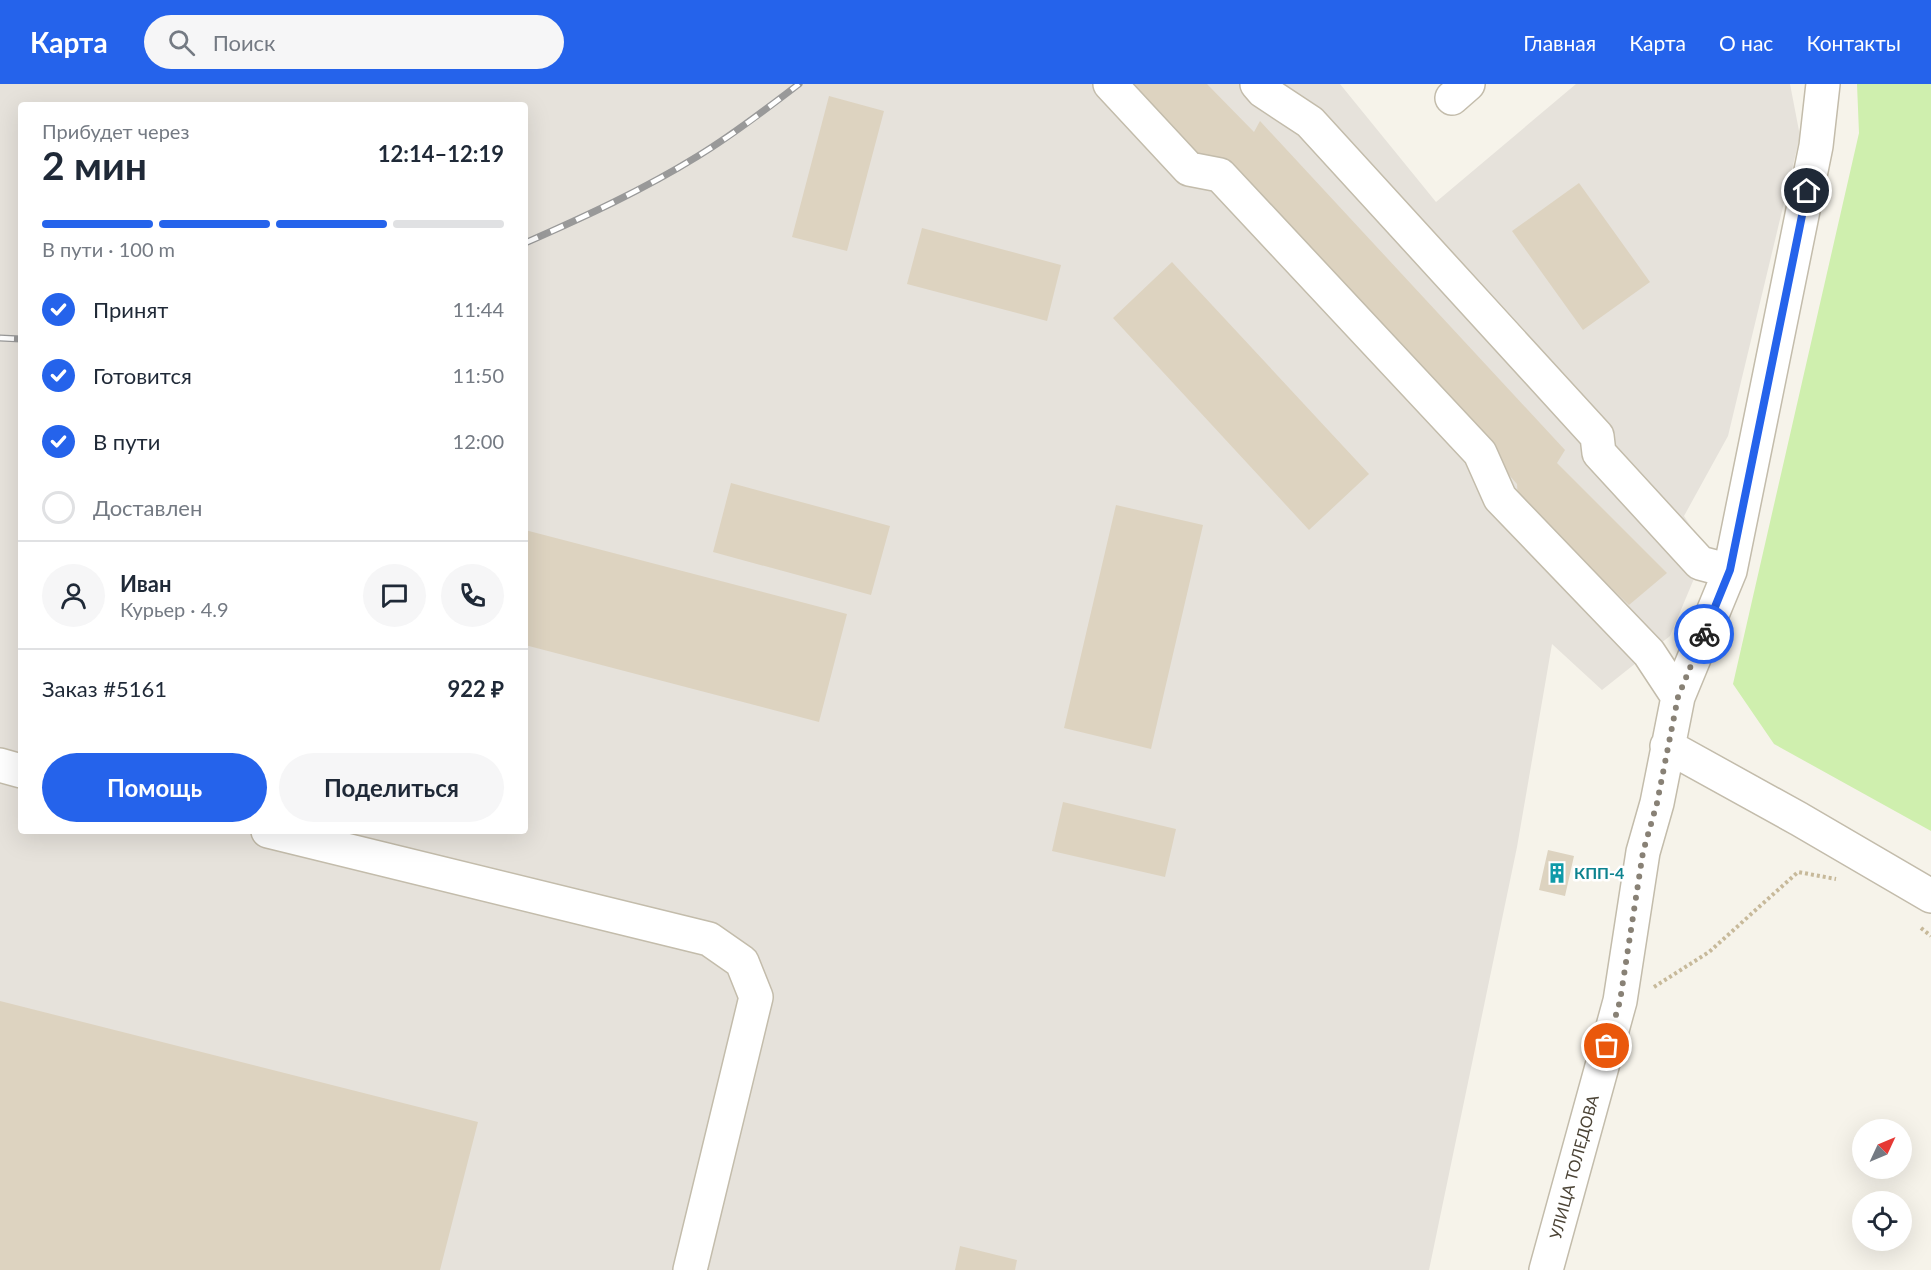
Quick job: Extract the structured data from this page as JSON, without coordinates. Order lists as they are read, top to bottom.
{
  "streets": {
    "street": ["УЛИЦА ТОЛЕДОВА"]
  },
  "places": {
    "building": ["КПП-4"]
  },
  "north": "top right",
  "page": {
    "header": "Карта",
    "search": "Поиск",
    "nav": [
      "Главная",
      "Карта",
      "О нас",
      "Контакты"
    ],
    "heading": ["2 мин", "Прибудет через", "12:14–12:19"],
    "panel": [
      "Иван",
      "Курьер · 4.9",
      "Заказ #5161",
      "922 ₽"
    ],
    "bar": "В пути · 100 m",
    "list": [
      ["Принят", "11:44"],
      ["Готовится", "11:50"],
      ["В пути", "12:00"],
      "Доставлен"
    ],
    "buttons": ["Помощь", "Поделиться"]
  }
}
